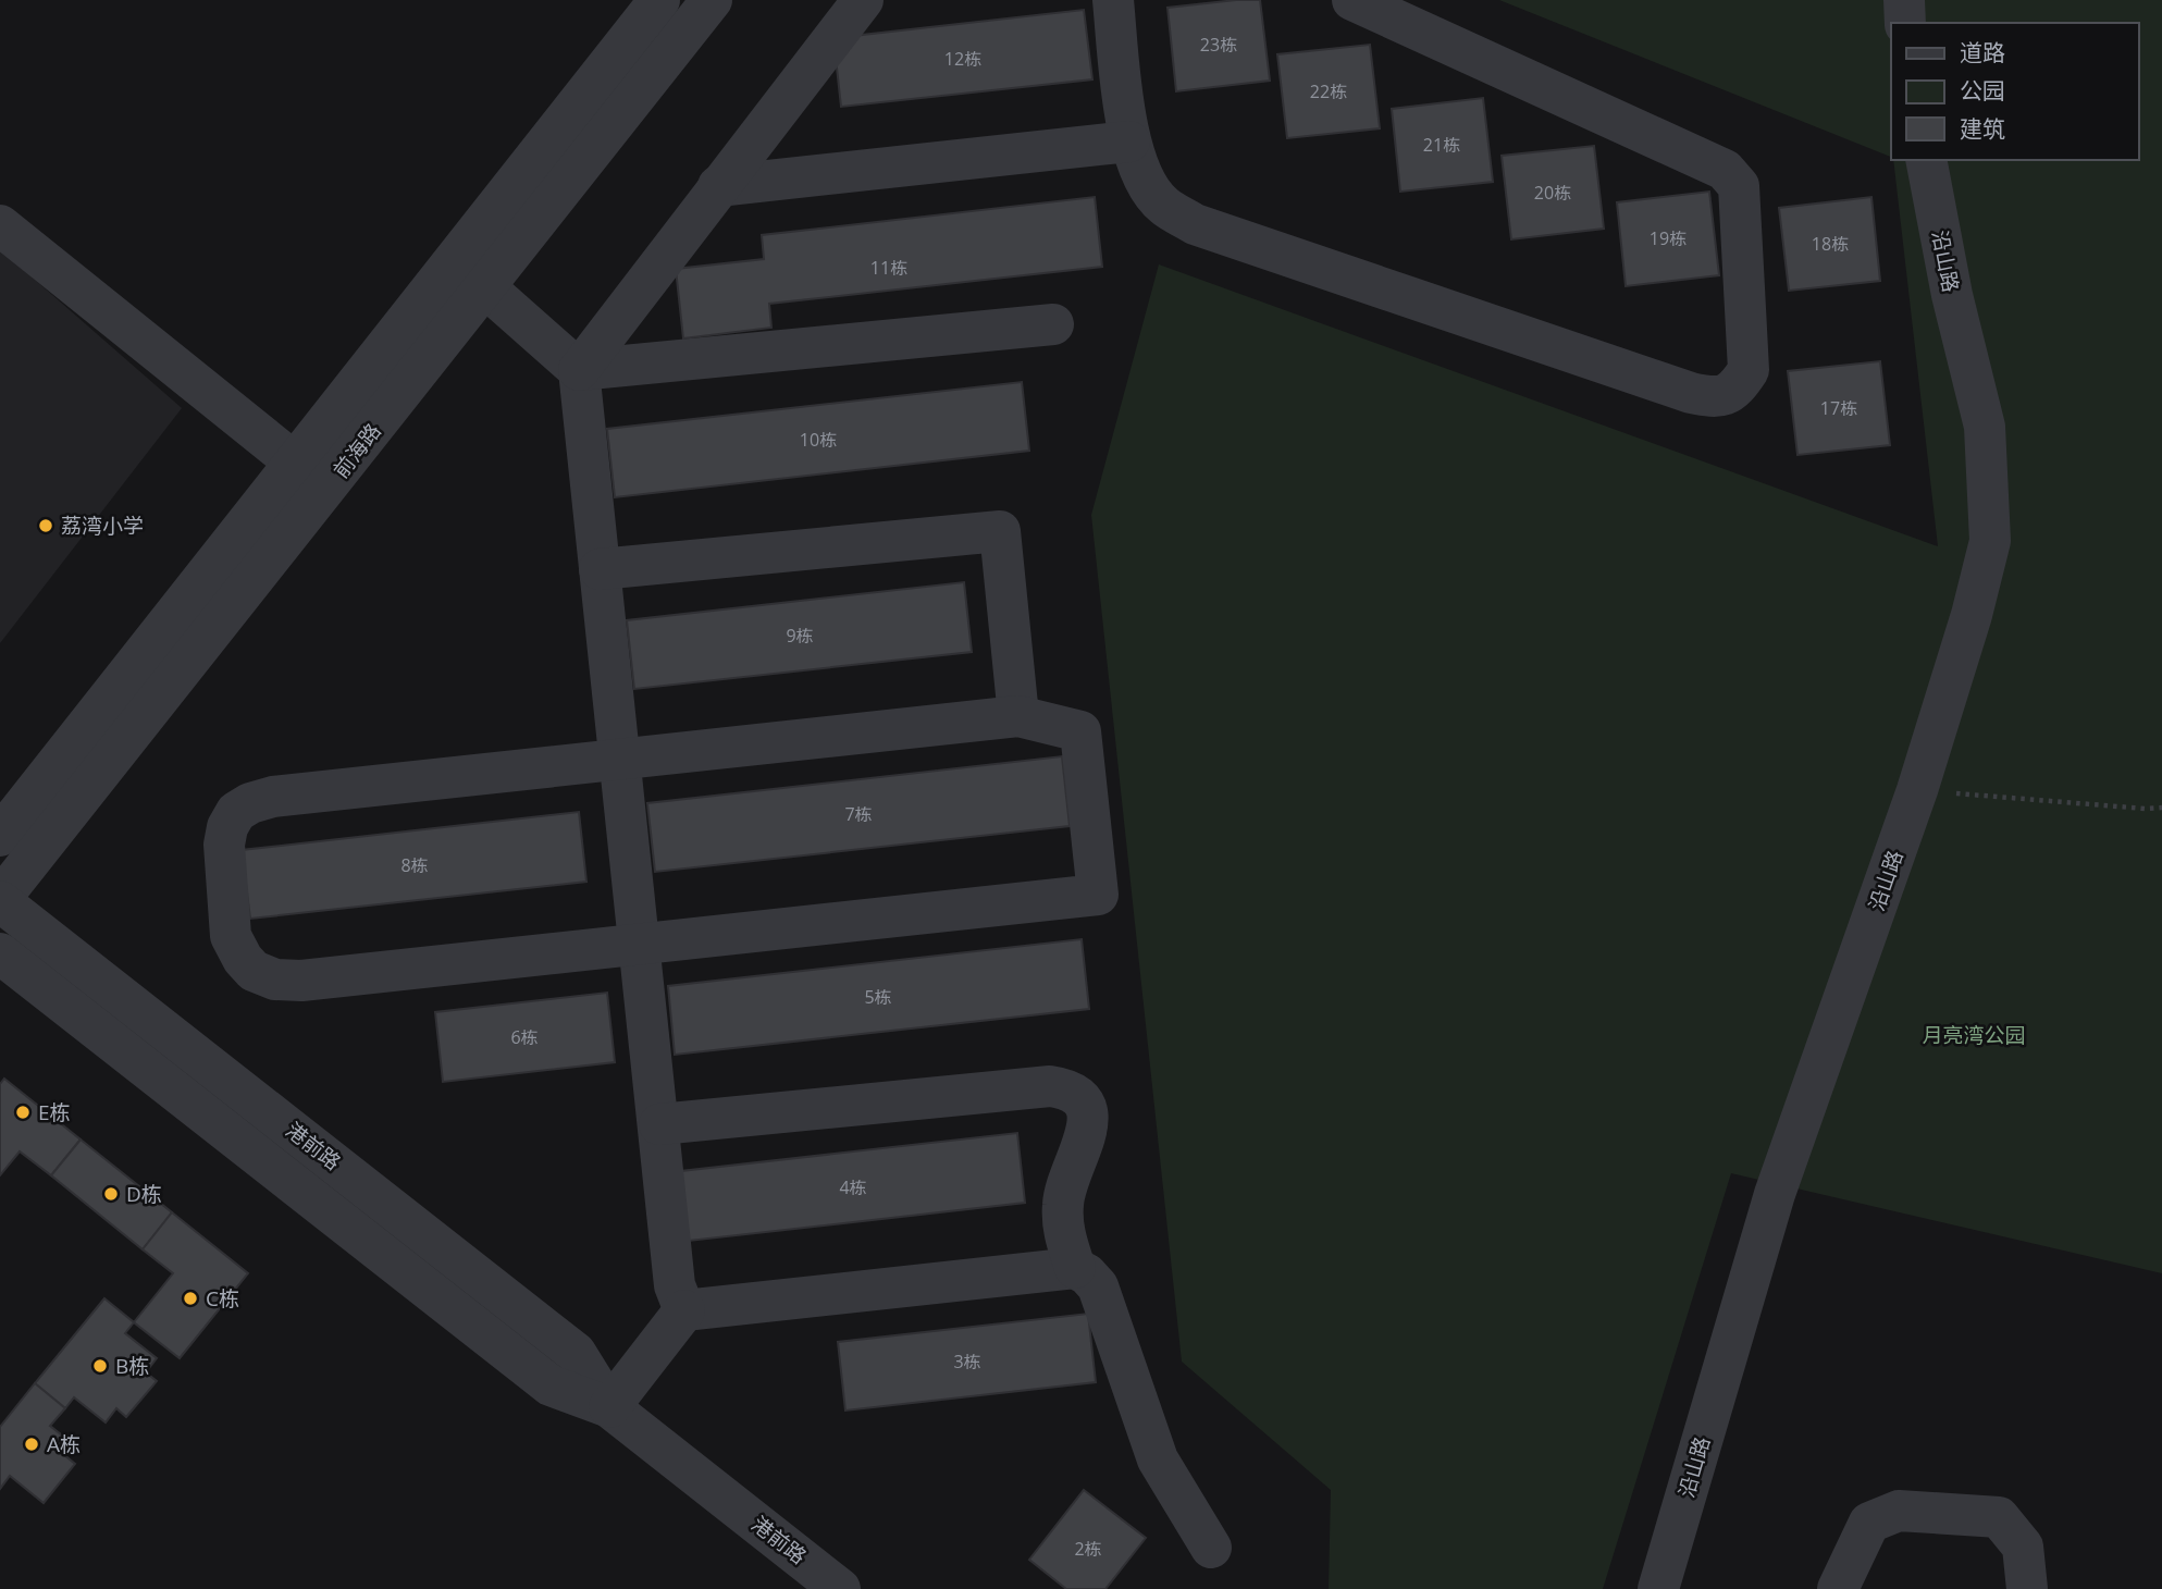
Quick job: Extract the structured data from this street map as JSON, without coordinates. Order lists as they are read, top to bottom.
{
  "streets": {
    "street": ["沿山路", "前海路", "港前路"]
  },
  "crossings": [
    ["前海路", "港前路"]
  ],
  "parks": ["月亮湾公园"],
  "places": [
    "荔湾小学",
    "E栋",
    "D栋",
    "C栋",
    "B栋",
    "A栋"
  ],
  "house_numbers": [
    "23栋",
    "12栋",
    "22栋",
    "21栋",
    "20栋",
    "19栋",
    "18栋",
    "11栋",
    "17栋",
    "10栋",
    "9栋",
    "7栋",
    "8栋",
    "5栋",
    "6栋",
    "4栋",
    "3栋",
    "2栋"
  ],
  "legend": ["道路", "公园", "建筑"]
}
